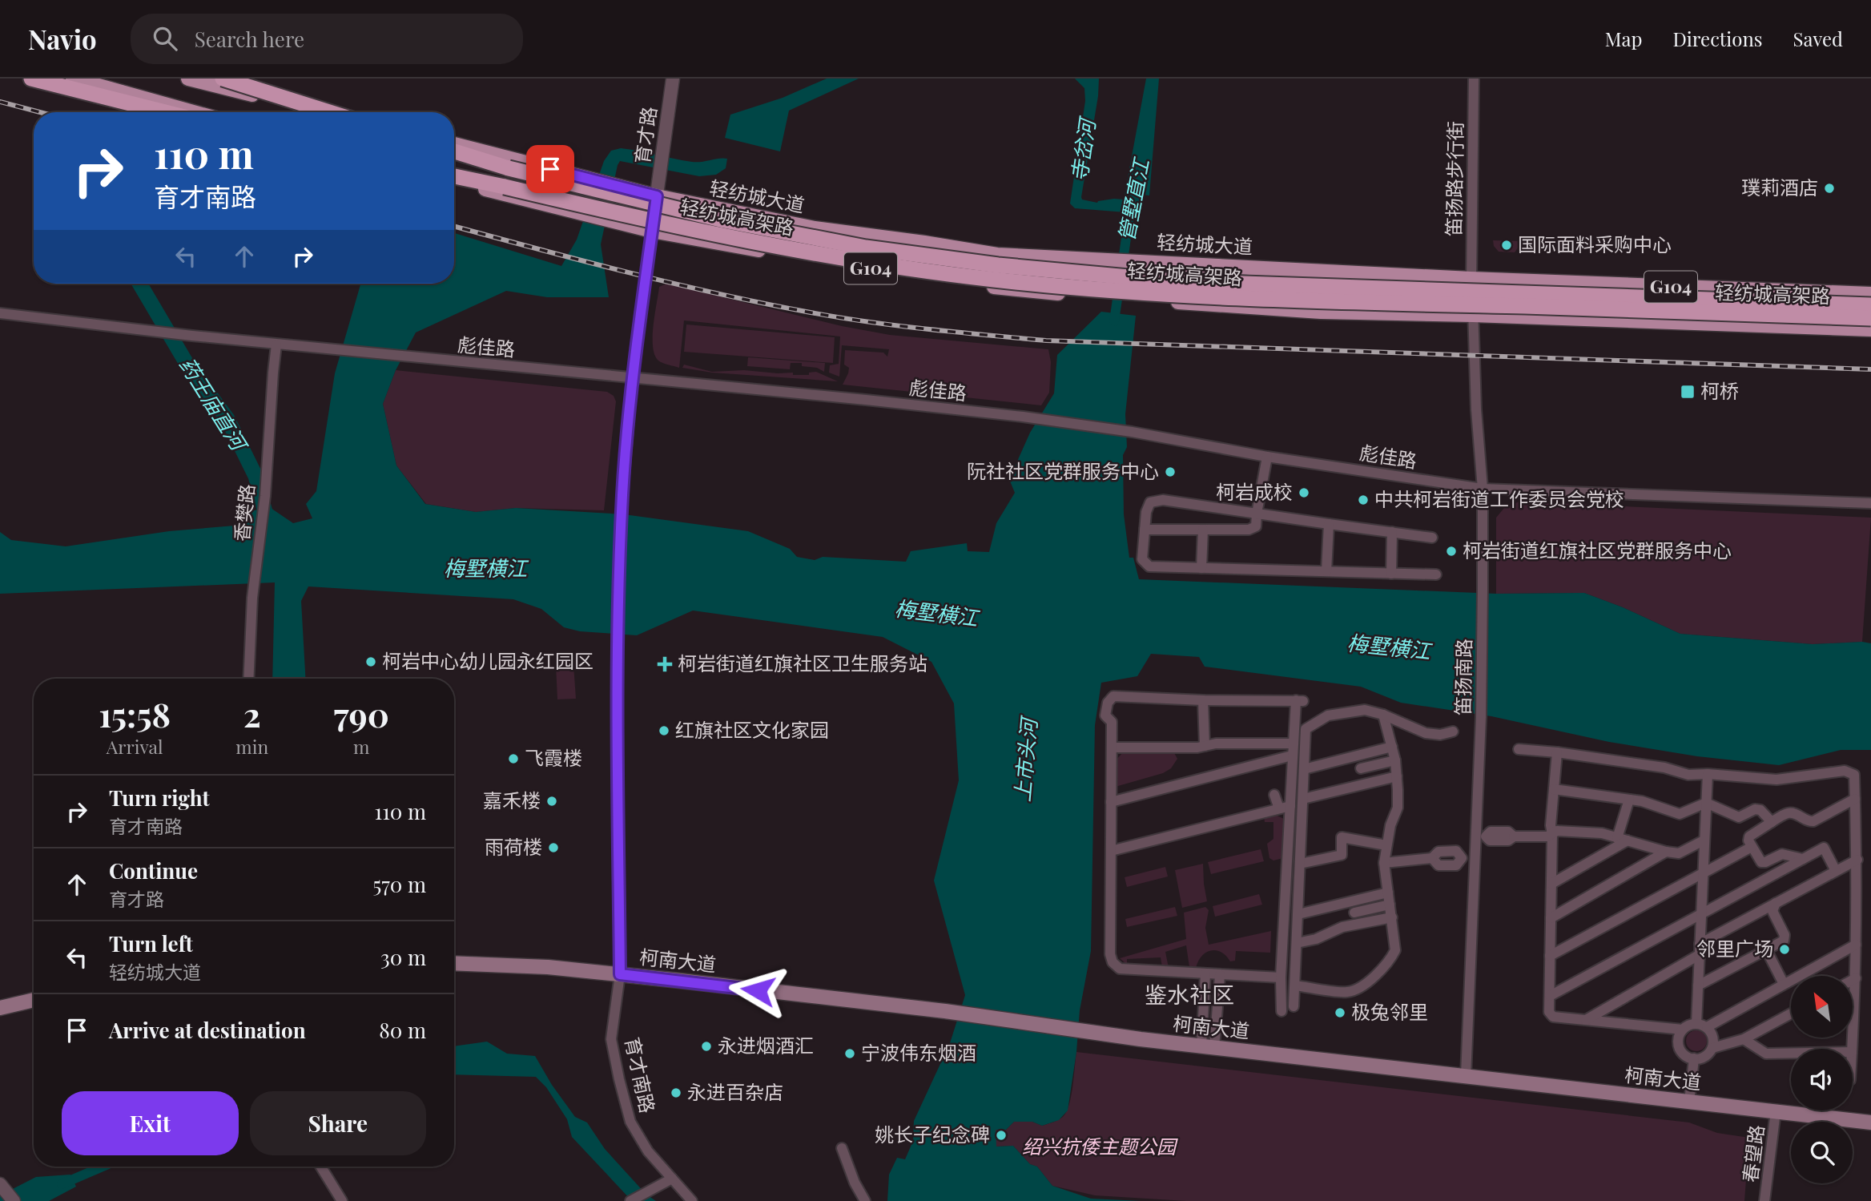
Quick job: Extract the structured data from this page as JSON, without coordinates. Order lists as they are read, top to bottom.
{
  "streets": {
    "highway": ["轻纺城高架路"],
    "main road": ["轻纺城大道", "G104", "柯南大道"],
    "street": [
      "育才路",
      "笛扬路步行街",
      "彪佳路",
      "香樊路",
      "笛扬南路",
      "育才南路",
      "春望路"
    ]
  },
  "crossings": [
    ["育才路", "轻纺城大道"],
    ["育才路", "G104"],
    ["育才路", "育才南路"],
    ["笛扬路步行街", "轻纺城大道"],
    ["笛扬路步行街", "笛扬南路"],
    ["轻纺城大道", "笛扬南路"],
    ["G104", "笛扬南路"],
    ["G104", "育才南路"],
    ["彪佳路", "香樊路"],
    ["彪佳路", "笛扬南路"],
    ["彪佳路", "育才南路"],
    ["笛扬南路", "柯南大道"],
    ["柯南大道", "育才南路"],
    ["柯南大道", "春望路"]
  ],
  "districts": ["鉴水社区"],
  "water": [
    "寺岔河",
    "管墅直江",
    "药王庙直河",
    "梅墅横江",
    "上市头河"
  ],
  "parks": ["绍兴抗倭主题公园"],
  "places": {
    "other": [
      "璞莉酒店",
      "国际面料采购中心",
      "阮社社区党群服务中心",
      "柯岩成校",
      "中共柯岩街道工作委员会党校",
      "柯岩街道红旗社区党群服务中心",
      "柯岩中心幼儿园永红园区",
      "红旗社区文化家园",
      "飞霞楼",
      "嘉禾楼",
      "雨荷楼",
      "邻里广场",
      "极兔邻里",
      "永进烟酒汇",
      "宁波伟东烟酒",
      "永进百杂店",
      "姚长子纪念碑"
    ],
    "transit": ["柯桥"],
    "health": ["柯岩街道红旗社区卫生服务站"]
  },
  "north": "top left",
  "page": {
    "header": "Navio",
    "search": "Search here",
    "nav": ["Map", "Directions", "Saved"],
    "turn": ["110 m", "育才南路"],
    "eta": [
      "15:58",
      "Arrival",
      "2",
      "min",
      "790",
      "m"
    ],
    "list": [
      {
        "name": "Turn right",
        "note": "育才南路",
        "value": "110 m"
      },
      {
        "name": "Continue",
        "note": "育才路",
        "value": "570 m"
      },
      {
        "name": "Turn left",
        "note": "轻纺城大道",
        "value": "30 m"
      },
      {
        "name": "Arrive at destination",
        "value": "80 m"
      }
    ],
    "buttons": ["Exit", "Share"]
  }
}
